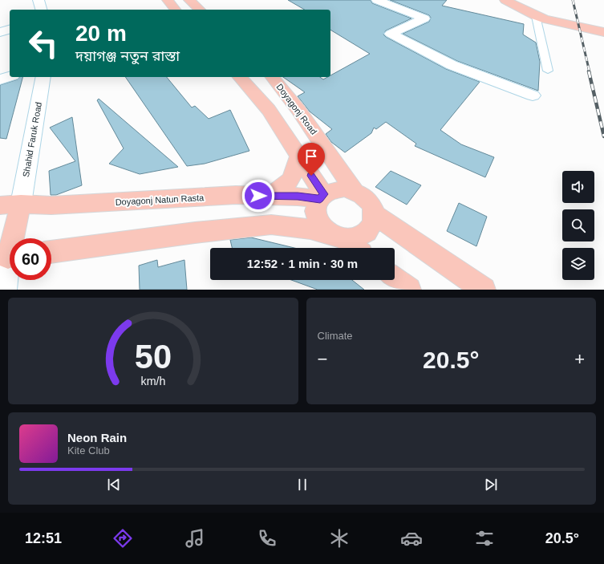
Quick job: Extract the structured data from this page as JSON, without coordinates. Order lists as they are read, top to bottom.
{
  "streets": {
    "main road": ["Doyagonj Road", "Doyagonj Natun Rasta"],
    "street": ["Shahid Faruk Road"]
  },
  "crossings": [
    ["Doyagonj Road", "Doyagonj Natun Rasta"],
    ["Shahid Faruk Road", "Doyagonj Natun Rasta"]
  ],
  "page": {
    "turn": ["20 m", "দয়াগঞ্জ নতুন রাস্তা"],
    "limit": "60",
    "trip": "12:52 · 1 min · 30 m",
    "tile": "Climate",
    "heat": ["−", "20.5°", "+"],
    "song": ["Neon Rain", "Kite Club"],
    "tabs": ["12:51", "20.5°"],
    "gauge": ["50", "km/h"]
  }
}
